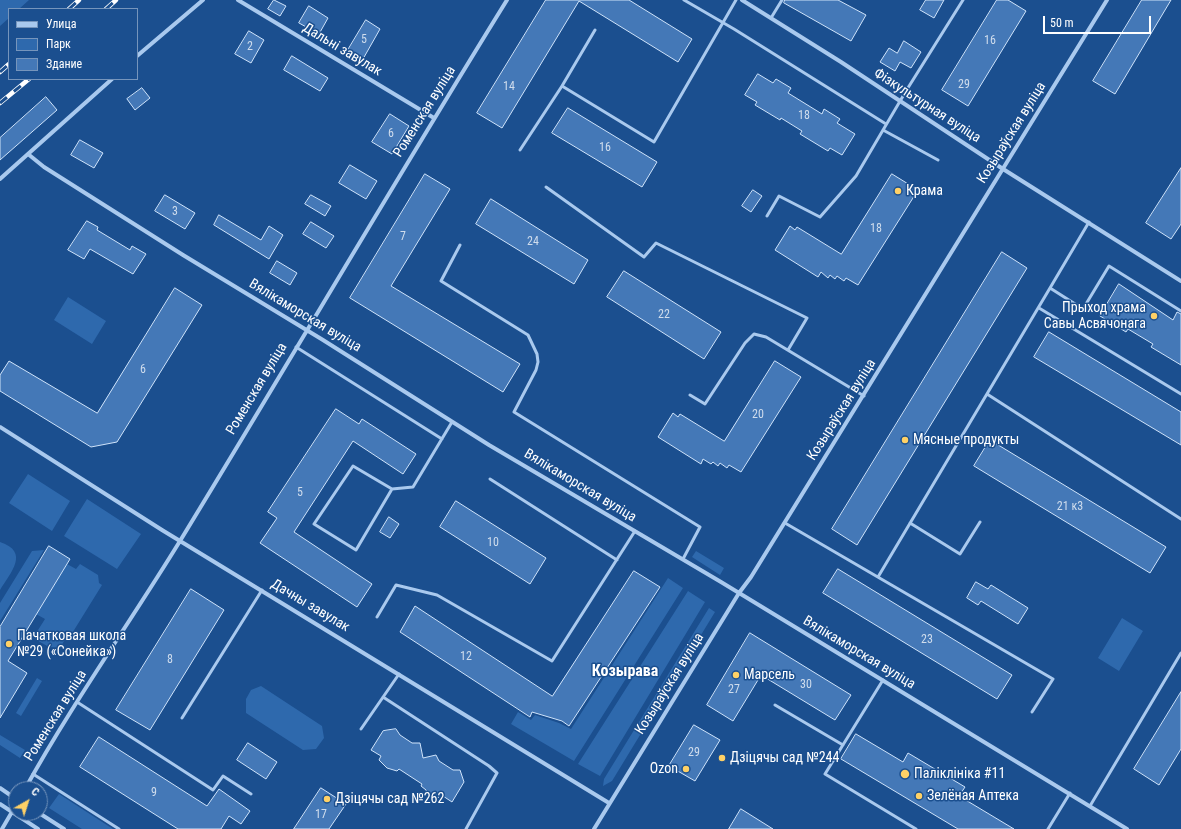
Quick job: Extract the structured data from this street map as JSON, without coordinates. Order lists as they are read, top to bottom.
{
  "streets": {
    "street": [
      "Дальні завулак",
      "Фізкультурная вуліца",
      "Роменская вуліца",
      "Козыраўская вуліца",
      "Вялікаморская вуліца",
      "Дачны завулак"
    ]
  },
  "crossings": [
    ["Дальні завулак", "Роменская вуліца"],
    ["Фізкультурная вуліца", "Козыраўская вуліца"],
    ["Роменская вуліца", "Вялікаморская вуліца"],
    ["Роменская вуліца", "Дачны завулак"],
    ["Козыраўская вуліца", "Вялікаморская вуліца"],
    ["Козыраўская вуліца", "Дачны завулак"]
  ],
  "districts": ["Козырава"],
  "places": [
    "Крама",
    "Прыход храма Савы Асвячонага",
    "Мясные продукты",
    "Пачатковая школа №29 («Сонейка»)",
    "Марсель",
    "Дзіцячы сад №244",
    "Ozon",
    "Паліклініка #11",
    "Зелёная Аптека",
    "Дзіцячы сад №262"
  ],
  "house_numbers": [
    "5",
    "16",
    "2",
    "29",
    "14",
    "18",
    "6",
    "16",
    "3",
    "18",
    "7",
    "24",
    "22",
    "6",
    "20",
    "5",
    "21 к3",
    "10",
    "23",
    "12",
    "8",
    "30",
    "27",
    "29",
    "9",
    "17"
  ],
  "legend": ["Улица", "Парк", "Здание"],
  "scale_bar": "50 m",
  "north": "top right"
}
